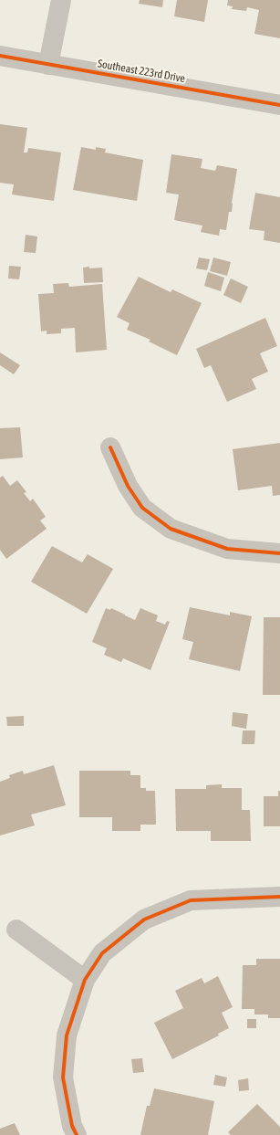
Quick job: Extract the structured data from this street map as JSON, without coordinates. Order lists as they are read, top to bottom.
{
  "streets": {
    "street": ["Southeast 223rd Drive"]
  }
}
